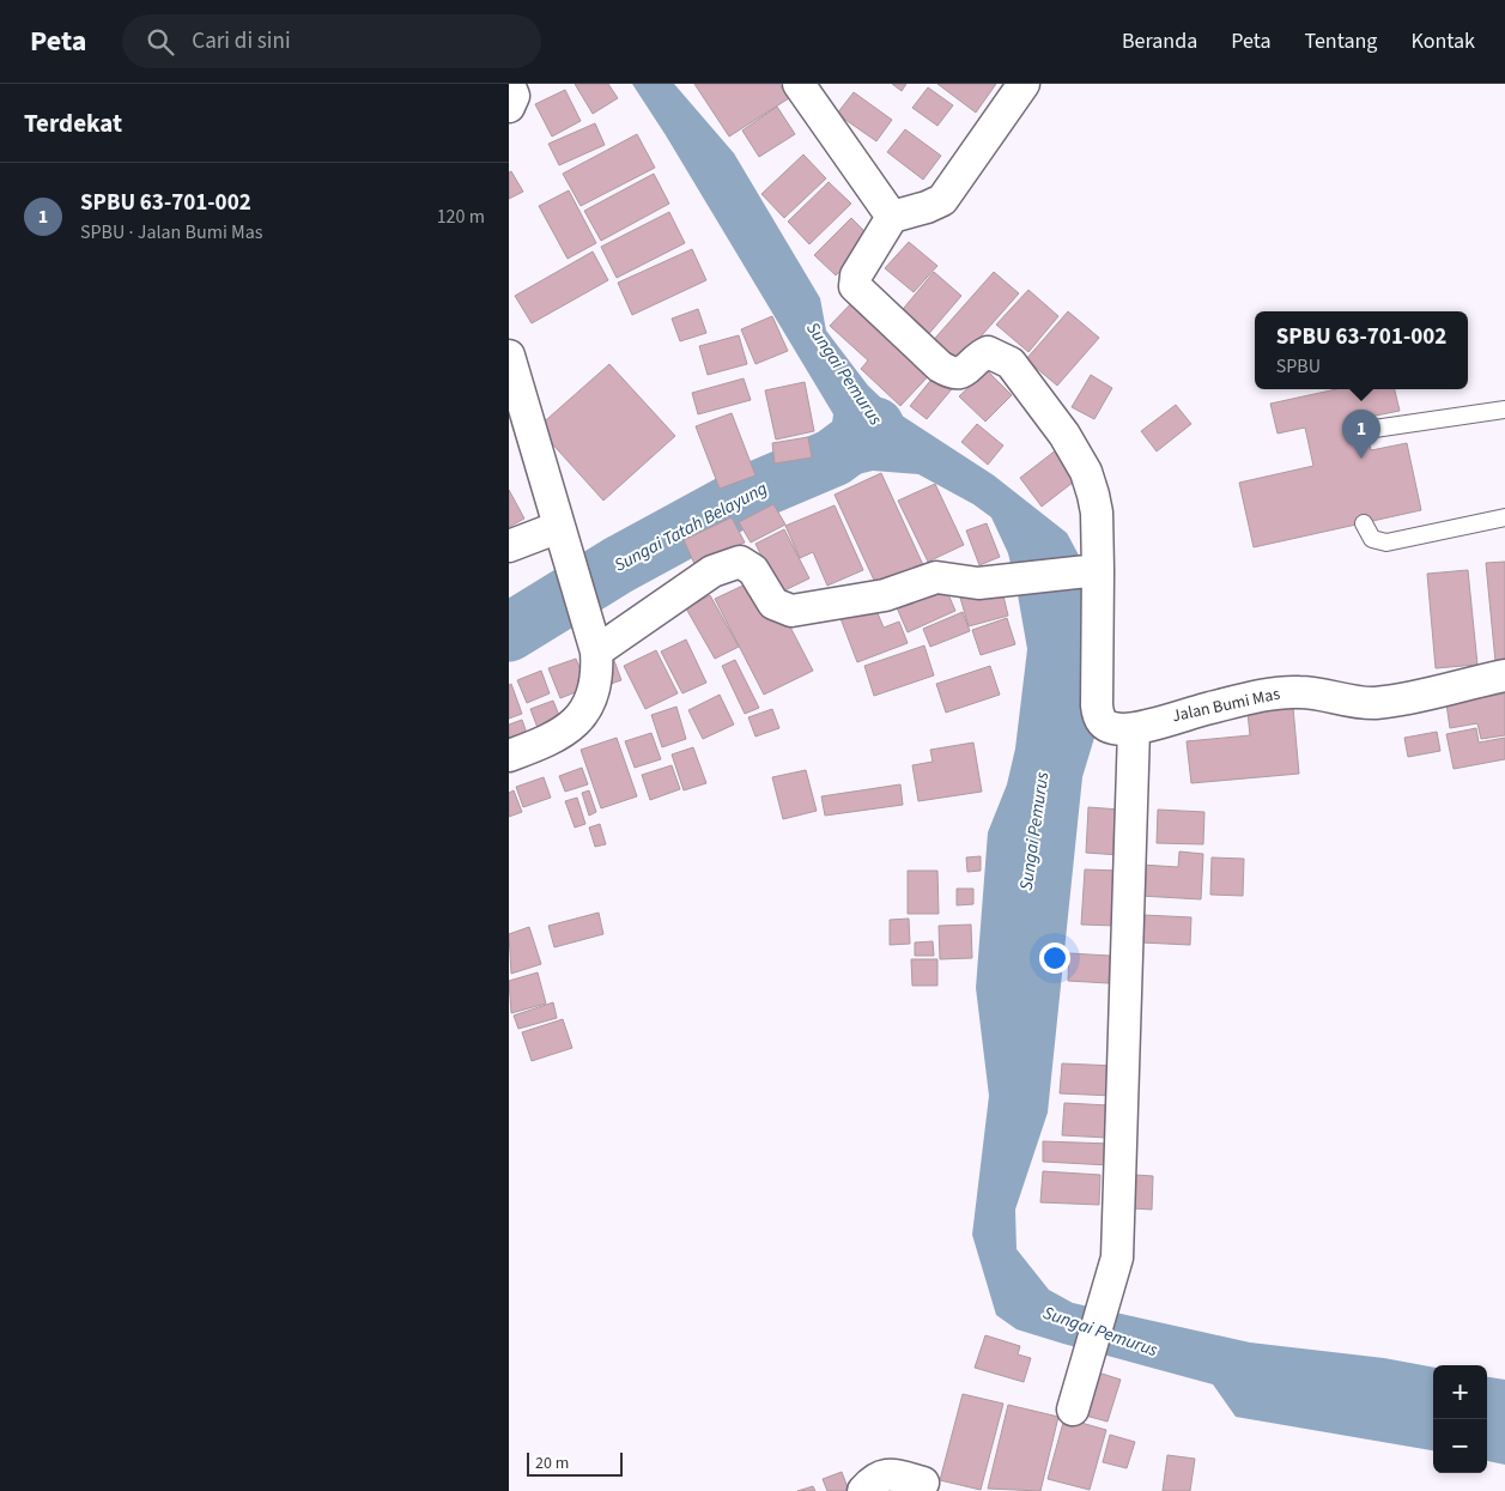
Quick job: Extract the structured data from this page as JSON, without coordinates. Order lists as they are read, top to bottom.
{
  "streets": {
    "street": ["Jalan Bumi Mas"]
  },
  "water": ["Sungai Pemurus", "Sungai Tatah Belayung"],
  "scale_bar": "20 m",
  "page": {
    "header": "Peta",
    "search": "Cari di sini",
    "nav": [
      "Beranda",
      "Peta",
      "Tentang",
      "Kontak"
    ],
    "heading": "Terdekat",
    "list": [
      {
        "mark": "1",
        "name": "SPBU 63-701-002",
        "note": "SPBU · Jalan Bumi Mas",
        "value": "120 m"
      }
    ],
    "popup": ["SPBU 63-701-002", "SPBU"],
    "pins": "1",
    "map_buttons": ["+", "−"],
    "scale": "20 m"
  }
}
